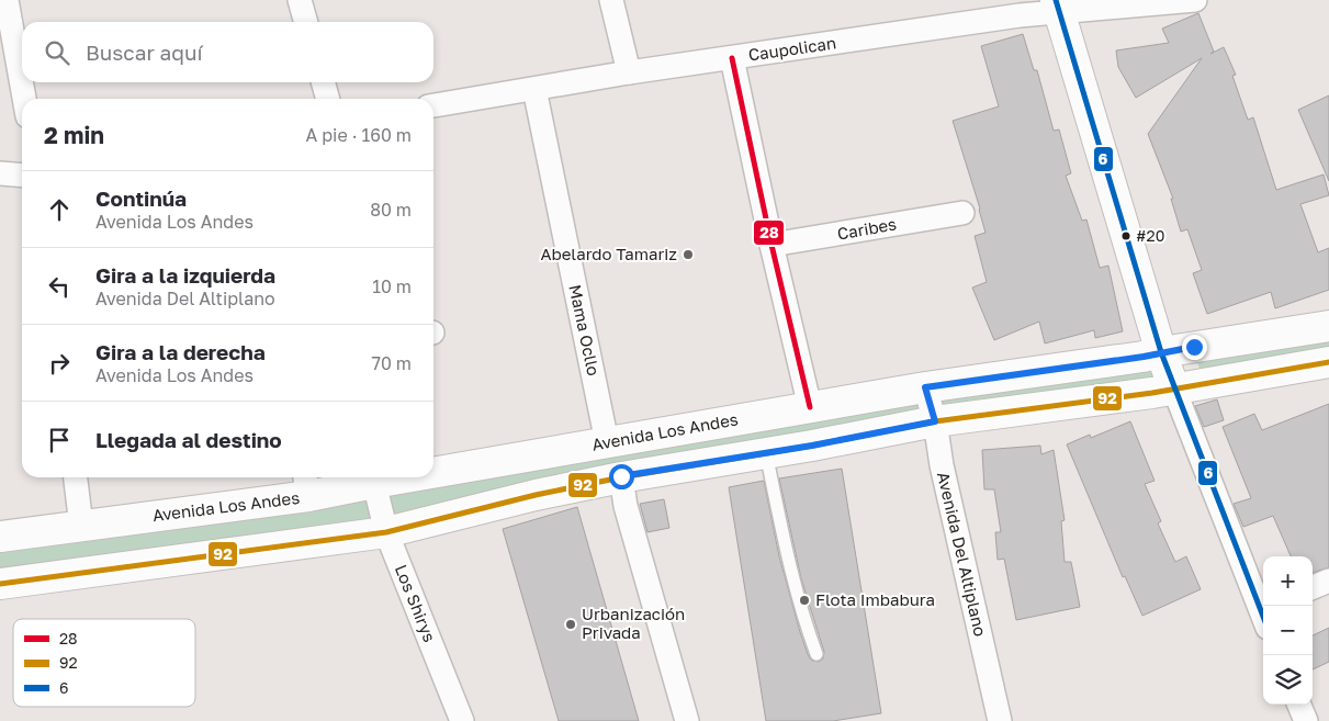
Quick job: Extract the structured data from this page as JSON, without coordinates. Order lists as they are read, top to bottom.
{
  "streets": {
    "main road": ["Avenida Los Andes"],
    "street": [
      "Caupolican",
      "Caribes",
      "Mama Ocllo",
      "Avenida Del Altiplano",
      "Los Shirys"
    ]
  },
  "crossings": [
    ["Caupolican", "Mama Ocllo"],
    ["Mama Ocllo", "Avenida Los Andes"],
    ["Avenida Los Andes", "Avenida Del Altiplano"],
    ["Avenida Los Andes", "Los Shirys"]
  ],
  "places": [
    "#20",
    "Abelardo Tamariz",
    "Flota Imbabura",
    "Urbanización Privada"
  ],
  "lines": ["transit line 6", "transit line 28", "transit line 92"],
  "legend": ["28", "92", "6"],
  "page": {
    "search": "Buscar aquí",
    "heading": ["2 min", "A pie · 160 m"],
    "list": [
      ["Continúa", "Avenida Los Andes", "80 m"],
      ["Gira a la izquierda", "Avenida Del Altiplano", "10 m"],
      ["Gira a la derecha", "Avenida Los Andes", "70 m"],
      "Llegada al destino"
    ],
    "map_buttons": ["+", "−"]
  }
}
